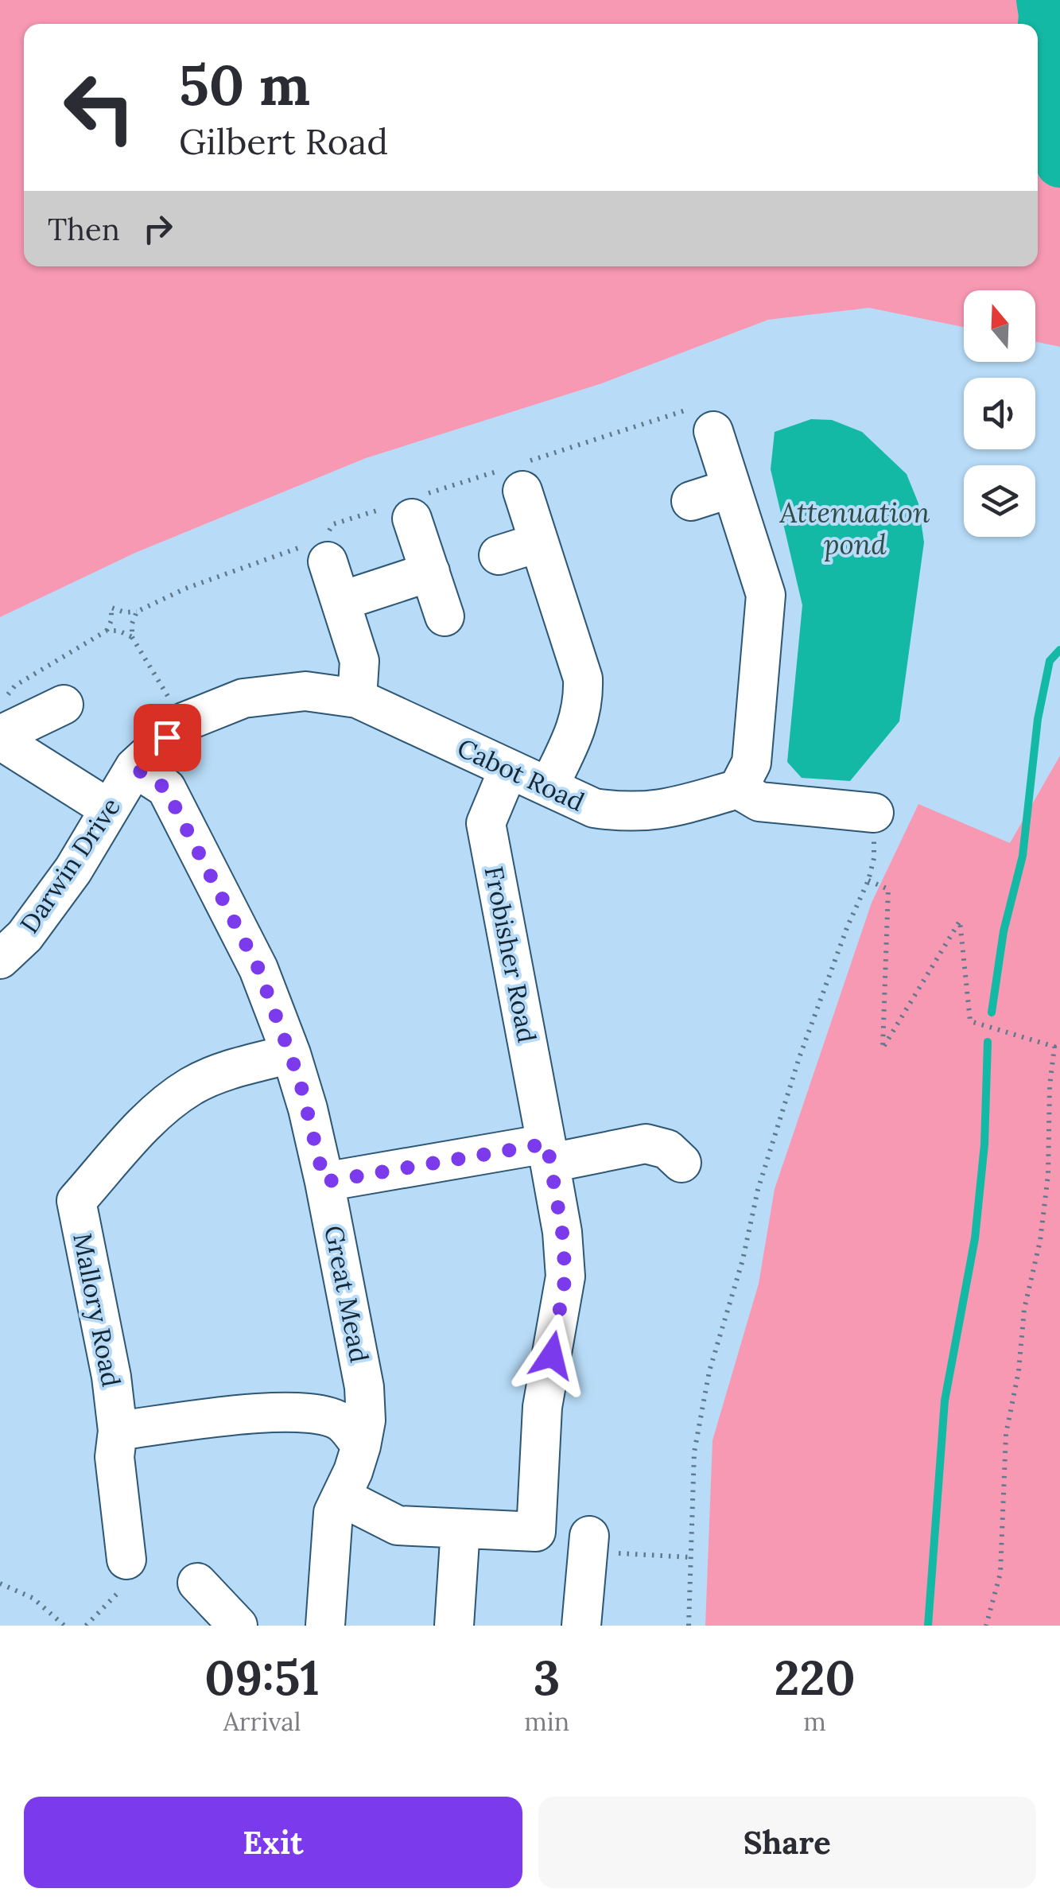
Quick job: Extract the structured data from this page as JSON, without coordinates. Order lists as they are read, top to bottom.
{
  "streets": {
    "street": [
      "Cabot Road",
      "Darwin Drive",
      "Frobisher Road",
      "Great Mead",
      "Mallory Road"
    ]
  },
  "crossings": [
    ["Cabot Road", "Darwin Drive"],
    ["Cabot Road", "Frobisher Road"],
    ["Cabot Road", "Great Mead"],
    ["Darwin Drive", "Great Mead"],
    ["Great Mead", "Mallory Road"]
  ],
  "water": ["Attenuation pond"],
  "north": "top",
  "page": {
    "turn": ["50 m", "Gilbert Road"],
    "then": "Then",
    "eta": [
      "09:51",
      "Arrival",
      "3",
      "min",
      "220",
      "m"
    ],
    "buttons": ["Exit", "Share"]
  }
}
